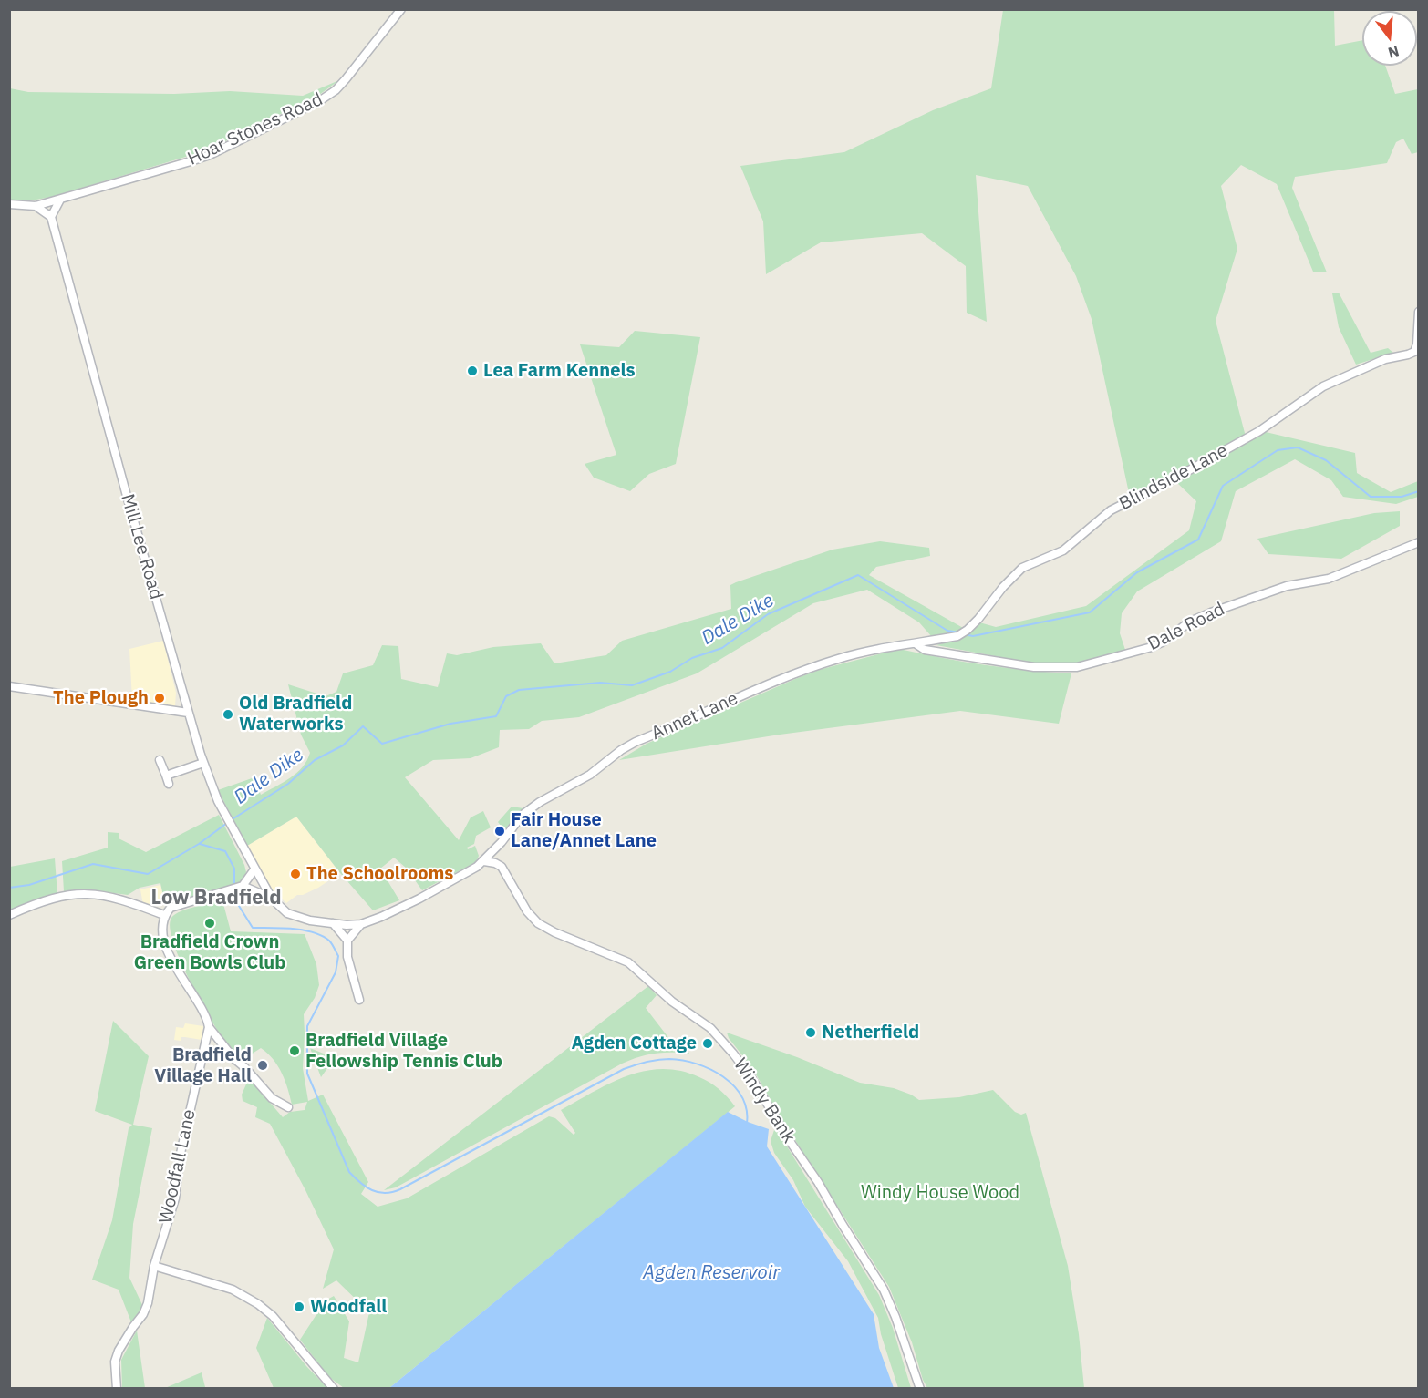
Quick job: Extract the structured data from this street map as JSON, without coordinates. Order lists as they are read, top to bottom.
{
  "streets": {
    "street": [
      "Hoar Stones Road",
      "Blindside Lane",
      "Mill Lee Road",
      "Dale Road",
      "Annet Lane",
      "Windy Bank",
      "Woodfall Lane"
    ]
  },
  "crossings": [
    ["Blindside Lane", "Dale Road"],
    ["Blindside Lane", "Annet Lane"],
    ["Dale Road", "Annet Lane"],
    ["Annet Lane", "Windy Bank"]
  ],
  "districts": ["Low Bradfield"],
  "water": ["Dale Dike", "Agden Reservoir"],
  "parks": ["Windy House Wood"],
  "places": [
    "Lea Farm Kennels",
    "The Plough",
    "Old Bradfield Waterworks",
    "Fair House Lane/Annet Lane",
    "The Schoolrooms",
    "Bradfield Crown Green Bowls Club",
    "Netherfield",
    "Agden Cottage",
    "Bradfield Village Fellowship Tennis Club",
    "Bradfield Village Hall",
    "Woodfall"
  ],
  "north": "bottom"
}
